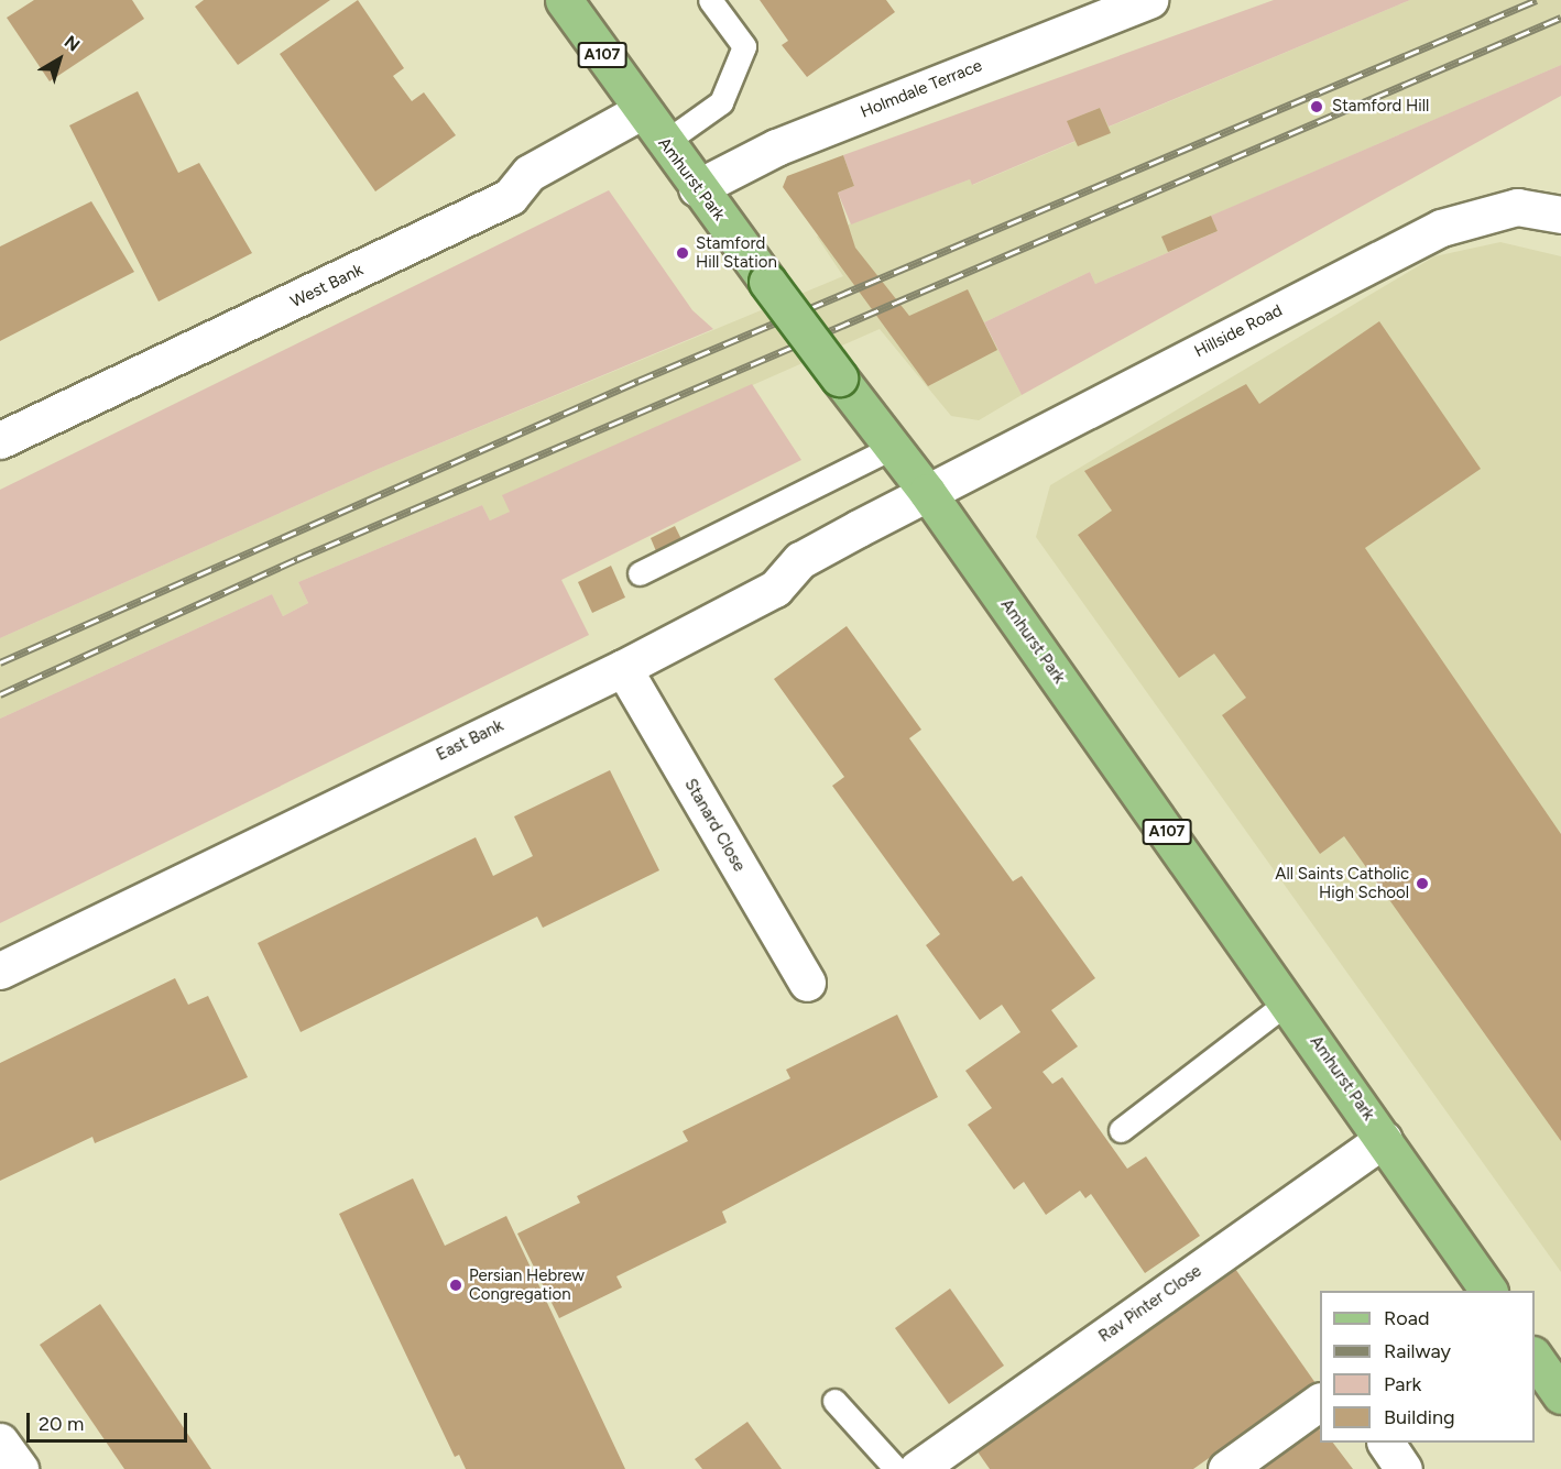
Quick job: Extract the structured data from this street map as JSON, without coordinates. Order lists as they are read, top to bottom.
{
  "streets": {
    "main road": ["A107", "Amhurst Park"],
    "street": [
      "Holmdale Terrace",
      "West Bank",
      "Hillside Road",
      "East Bank",
      "Stanard Close",
      "Rav Pinter Close"
    ]
  },
  "crossings": [
    ["Holmdale Terrace", "Amhurst Park"],
    ["Amhurst Park", "West Bank"],
    ["Amhurst Park", "Hillside Road"],
    ["Amhurst Park", "East Bank"],
    ["Amhurst Park", "Rav Pinter Close"],
    ["Hillside Road", "East Bank"],
    ["East Bank", "Stanard Close"]
  ],
  "places": [
    "Stamford Hill",
    "Stamford Hill Station",
    "All Saints Catholic High School",
    "Persian Hebrew Congregation"
  ],
  "legend": [
    "Road",
    "Railway",
    "Park",
    "Building"
  ],
  "scale_bar": "20 m",
  "north": "top right"
}
